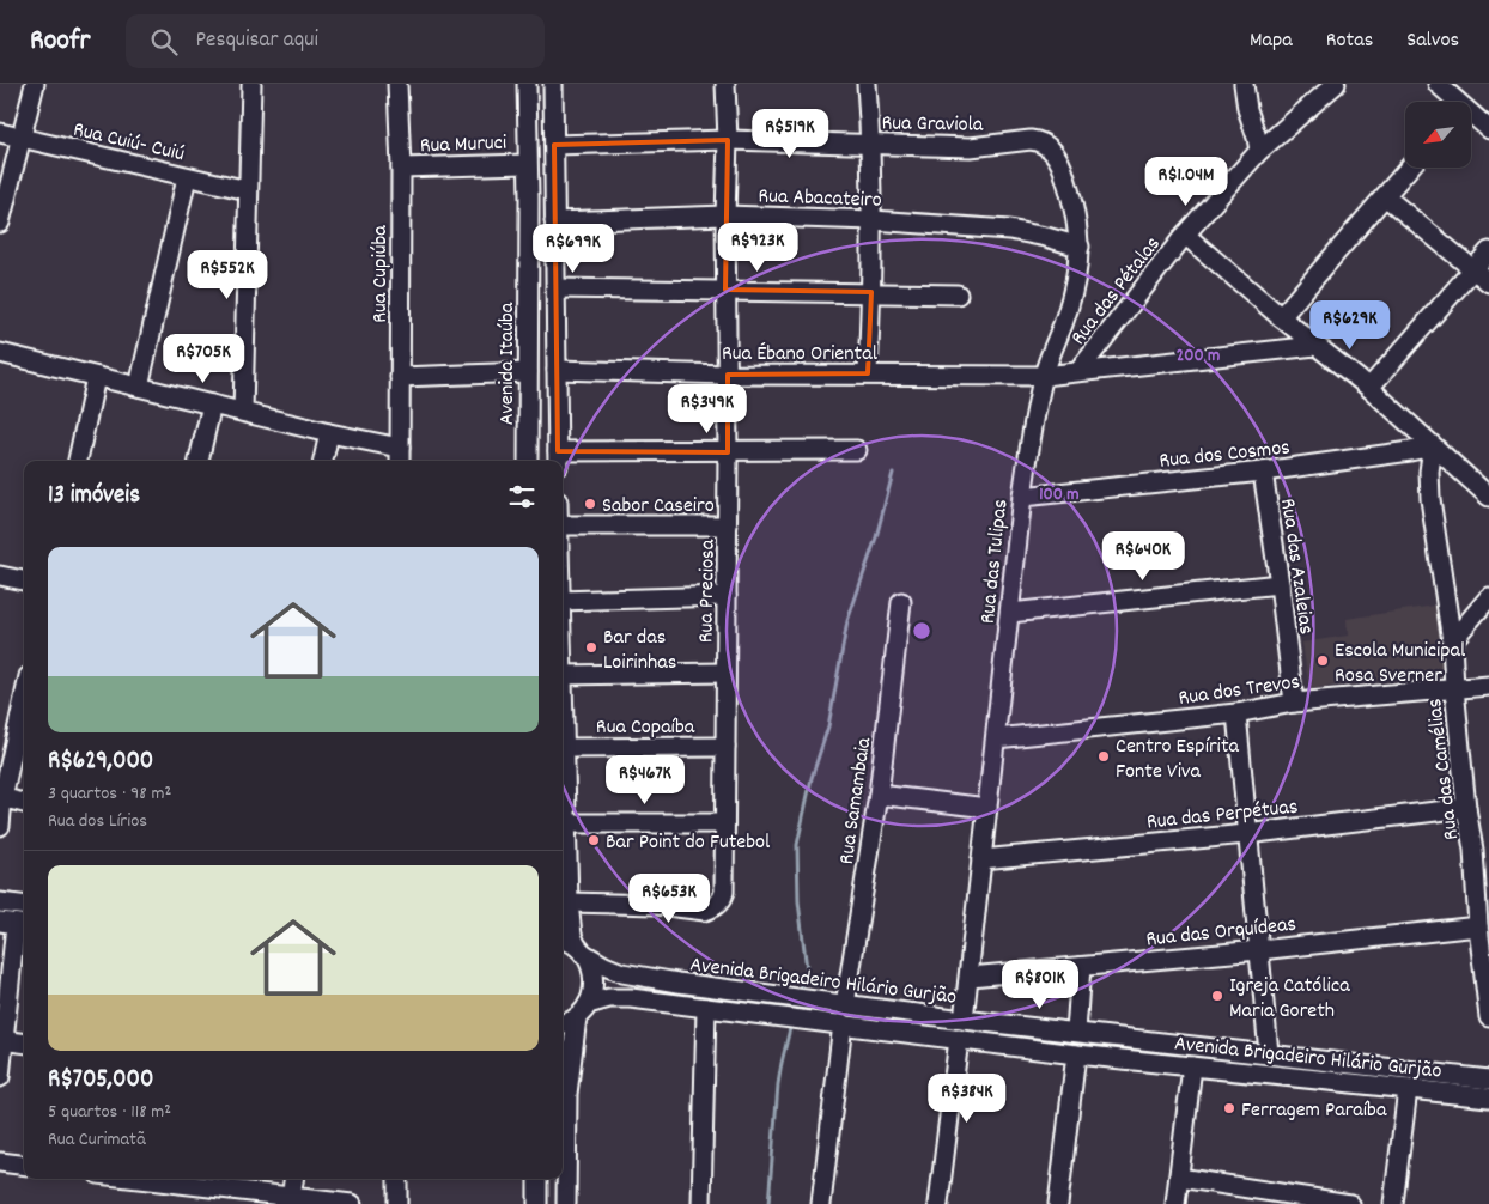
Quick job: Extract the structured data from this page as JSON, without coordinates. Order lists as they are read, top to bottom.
{
  "streets": {
    "street": [
      "Rua Graviola",
      "Rua Cuiú- Cuiú",
      "Rua Muruci",
      "Rua Abacateiro",
      "Rua Cupiúba",
      "Rua das Pétalas",
      "Rua Ébano Oriental",
      "Avenida Itaúba",
      "Rua dos Cosmos",
      "Rua das Tulipas",
      "Rua das Azaleias",
      "Rua Preciosa",
      "Rua dos Trevos",
      "Rua Copaíba",
      "Rua das Camélias",
      "Rua Samambaia",
      "Rua das Perpétuas",
      "Rua das Orquídeas",
      "Avenida Brigadeiro Hilário Gurjão"
    ]
  },
  "crossings": [
    ["Rua Graviola", "Rua das Tulipas"],
    ["Rua Graviola", "Rua Preciosa"],
    ["Rua Muruci", "Rua Cupiúba"],
    ["Rua Muruci", "Avenida Itaúba"],
    ["Rua Abacateiro", "Rua das Tulipas"],
    ["Rua Abacateiro", "Rua Preciosa"],
    ["Rua das Pétalas", "Rua Ébano Oriental"],
    ["Rua Ébano Oriental", "Rua das Tulipas"],
    ["Rua Ébano Oriental", "Rua Preciosa"],
    ["Rua dos Cosmos", "Rua das Tulipas"],
    ["Rua dos Cosmos", "Rua das Azaleias"],
    ["Rua dos Cosmos", "Rua das Camélias"],
    ["Rua das Tulipas", "Rua dos Trevos"],
    ["Rua das Tulipas", "Rua das Perpétuas"],
    ["Rua das Tulipas", "Rua das Orquídeas"],
    ["Rua das Tulipas", "Avenida Brigadeiro Hilário Gurjão"],
    ["Rua das Azaleias", "Rua dos Trevos"],
    ["Rua Preciosa", "Rua Copaíba"],
    ["Rua dos Trevos", "Rua das Camélias"],
    ["Rua das Camélias", "Rua das Perpétuas"],
    ["Rua das Camélias", "Rua das Orquídeas"],
    ["Rua Samambaia", "Avenida Brigadeiro Hilário Gurjão"]
  ],
  "places": [
    "Sabor Caseiro",
    "Bar das Loirinhas",
    "Escola Municipal Rosa Sverner",
    "Centro Espírita Fonte Viva",
    "Bar Point do Futebol",
    "Igreja Católica Maria Goreth",
    "Ferragem Paraíba"
  ],
  "north": "bottom left",
  "page": {
    "header": "Roofr",
    "search": "Pesquisar aqui",
    "nav": ["Mapa", "Rotas", "Salvos"],
    "price": [
      "R$519K",
      "R$1.04M",
      "R$923K",
      "R$699K",
      "R$552K",
      "R$629K",
      "R$705K",
      "R$349K",
      "R$640K",
      "R$467K",
      "R$653K",
      "R$801K",
      "R$384K"
    ],
    "heading": "13 imóveis",
    "list": [
      {
        "name": "R$629,000",
        "note": "3 quartos · 98 m² · Rua dos Lírios"
      },
      {
        "name": "R$705,000",
        "note": "5 quartos · 118 m² · Rua Curimatã"
      }
    ]
  },
  "rings": ["200 m", "100 m"]
}
